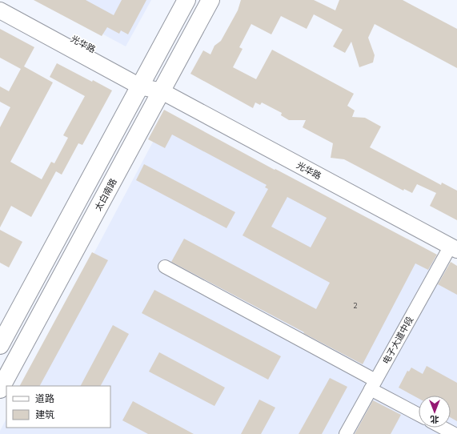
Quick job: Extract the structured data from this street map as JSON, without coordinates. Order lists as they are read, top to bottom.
{
  "streets": {
    "main road": ["太白南路"],
    "street": ["光华路", "电子大道中段"]
  },
  "crossings": [
    ["光华路", "太白南路"],
    ["光华路", "电子大道中段"]
  ],
  "house_numbers": ["2"],
  "legend": ["道路", "建筑"],
  "north": "bottom"
}
